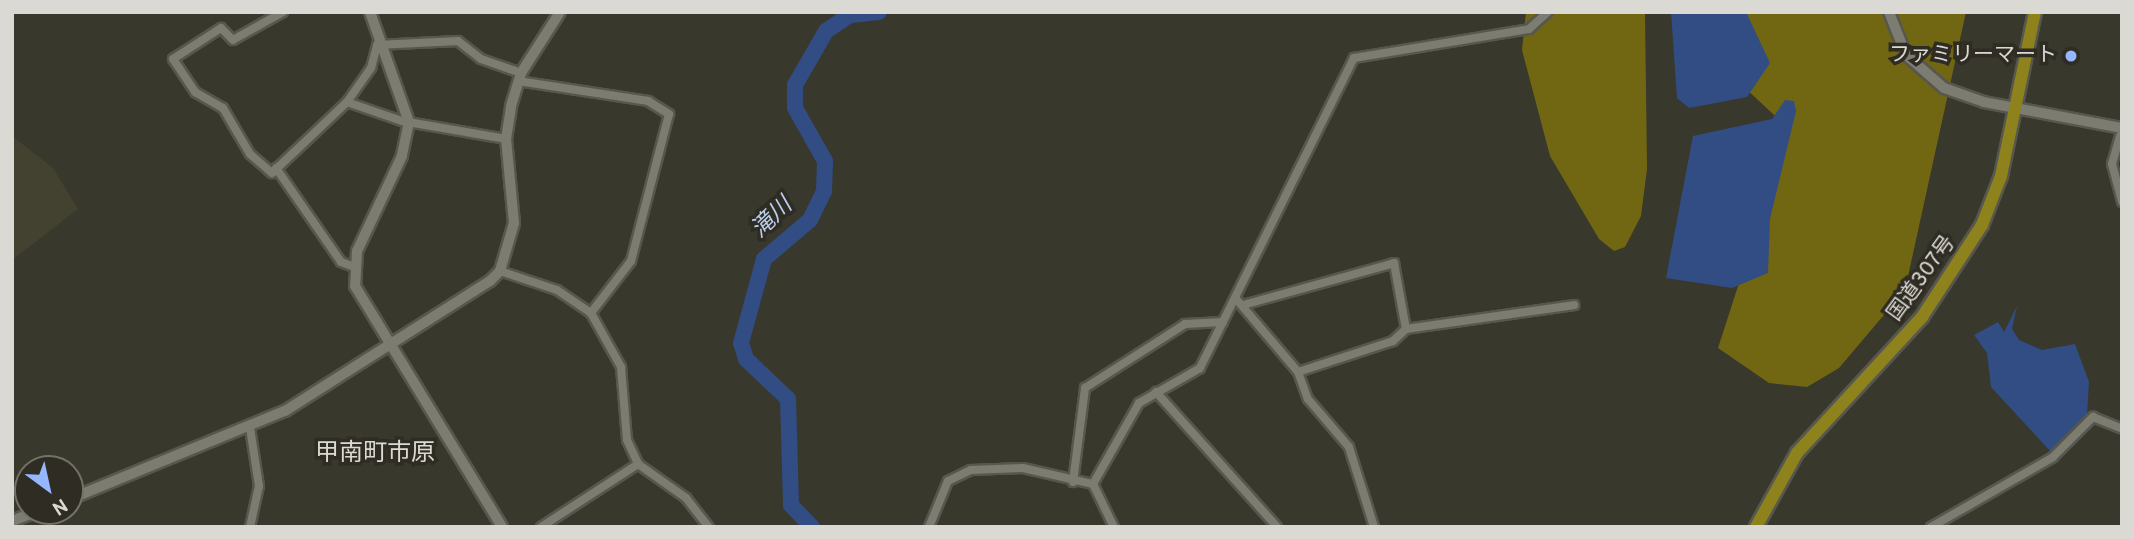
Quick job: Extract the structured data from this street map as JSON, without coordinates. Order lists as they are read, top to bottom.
{
  "streets": {
    "highway": ["国道307号"]
  },
  "districts": ["甲南町市原"],
  "water": ["滝川"],
  "places": ["ファミリーマート"],
  "north": "bottom right"
}
